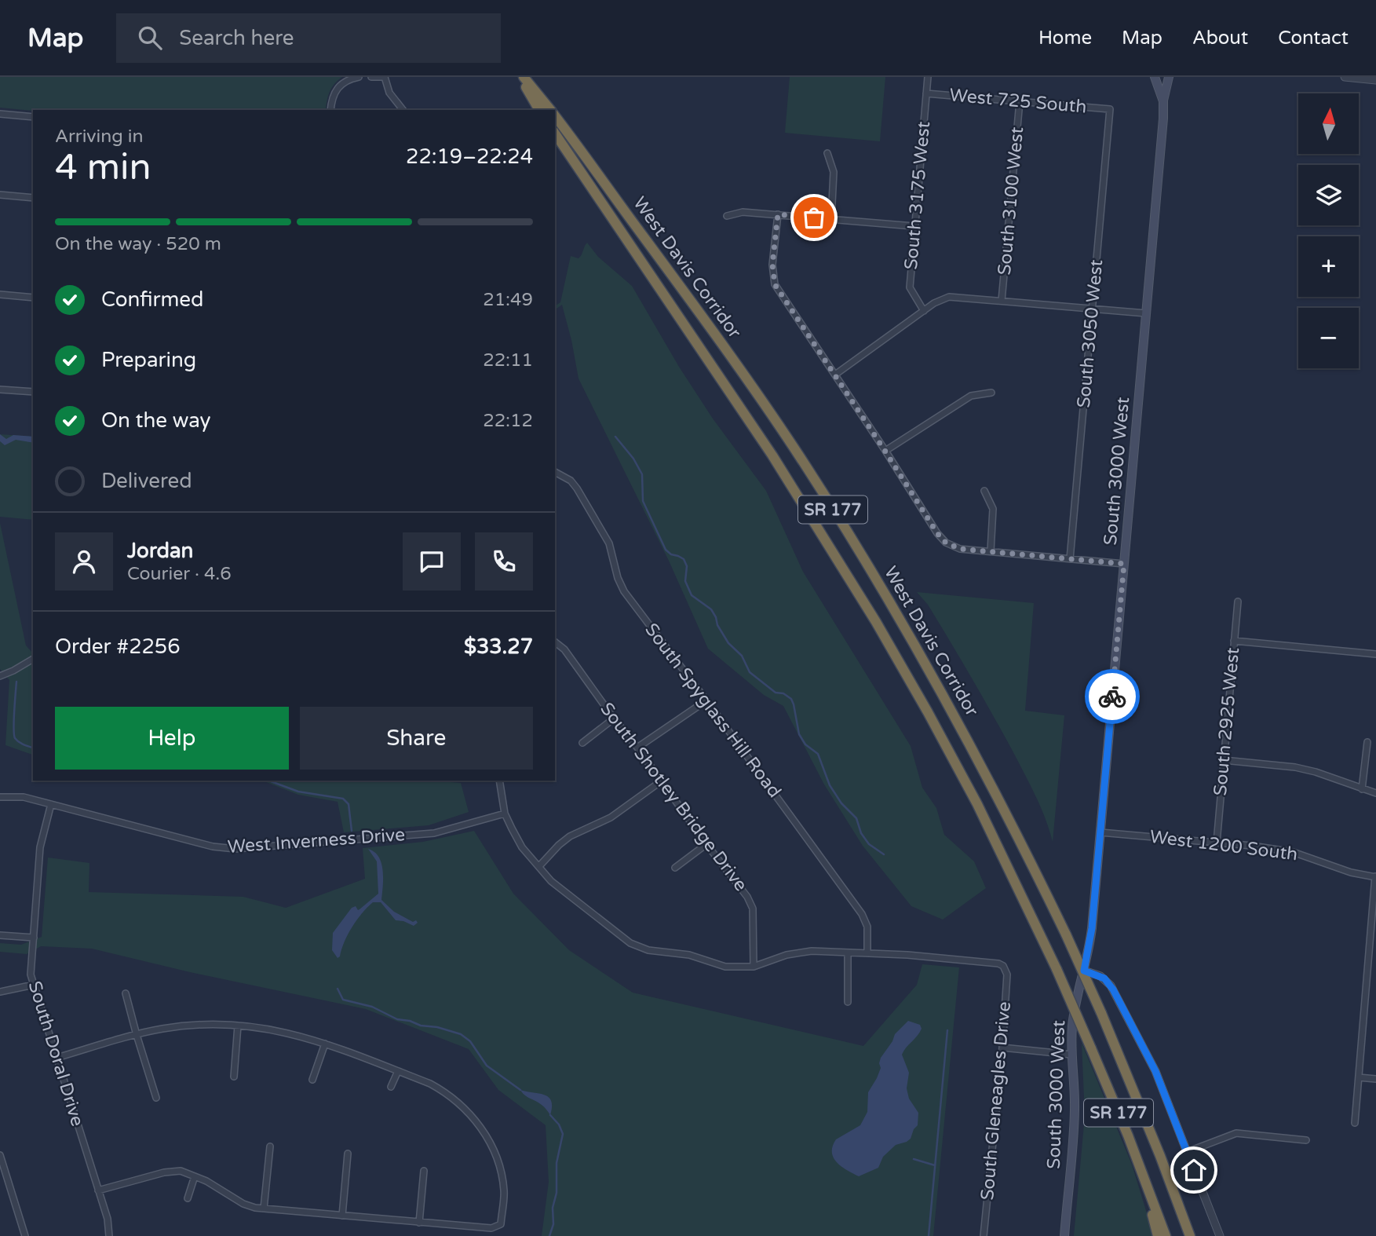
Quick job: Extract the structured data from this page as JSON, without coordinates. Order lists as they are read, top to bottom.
{
  "streets": {
    "highway": ["West Davis Corridor", "SR 177"],
    "main road": ["South 3000 West"],
    "street": [
      "West 725 South",
      "South 3175 West",
      "South 3100 West",
      "South 3050 West",
      "South Spyglass Hill Road",
      "South 2925 West",
      "South Shotley Bridge Drive",
      "West Inverness Drive",
      "West 1200 South",
      "South Doral Drive",
      "South Gleneagles Drive"
    ]
  },
  "crossings": [
    ["West 725 South", "South 3175 West"],
    ["West 725 South", "South 3100 West"],
    ["West 725 South", "South 3050 West"],
    ["South 3000 West", "West 1200 South"],
    ["South Spyglass Hill Road", "South Gleneagles Drive"],
    ["South 2925 West", "West 1200 South"],
    ["West Inverness Drive", "South Doral Drive"]
  ],
  "north": "top",
  "page": {
    "header": "Map",
    "search": "Search here",
    "nav": [
      "Home",
      "Map",
      "About",
      "Contact"
    ],
    "map_buttons": ["+", "−"],
    "heading": ["4 min", "Arriving in", "22:19–22:24"],
    "panel": [
      "Jordan",
      "Courier · 4.6",
      "Order #2256",
      "$33.27"
    ],
    "bar": "On the way · 520 m",
    "list": [
      ["Confirmed", "21:49"],
      ["Preparing", "22:11"],
      ["On the way", "22:12"],
      "Delivered"
    ],
    "buttons": ["Help", "Share"]
  }
}
